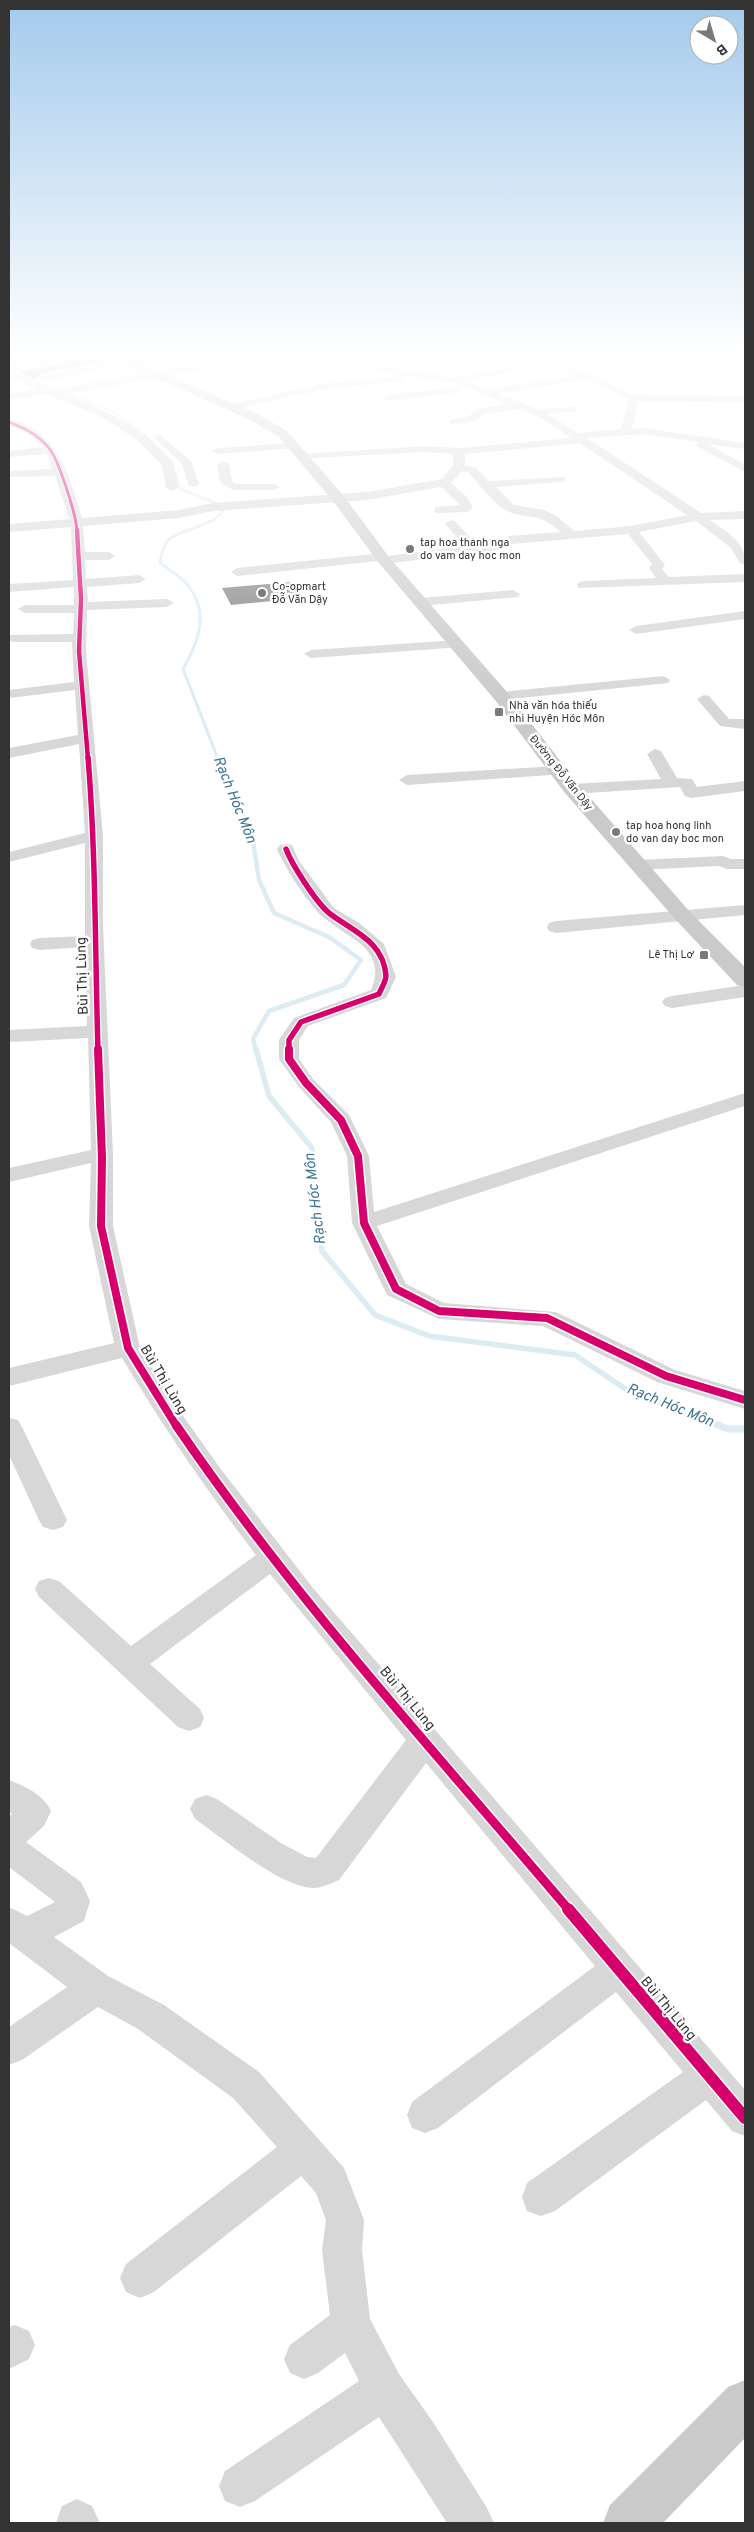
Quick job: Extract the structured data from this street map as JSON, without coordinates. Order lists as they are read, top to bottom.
{
  "streets": {
    "main road": ["Đường Đỗ Văn Dậy"],
    "street": ["Bùi Thị Lùng"]
  },
  "water": ["Rạch Hóc Môn"],
  "places": {
    "other": ["tap hoa thanh nga do vam day hoc mon", "Co-opmart Đỗ Văn Dậy", "tap hoa hong linh do van day boc mon"],
    "transit": ["Nhà văn hóa thiếu nhi Huyện Hóc Môn", "Lê Thị Lơ"]
  },
  "north": "bottom right"
}
